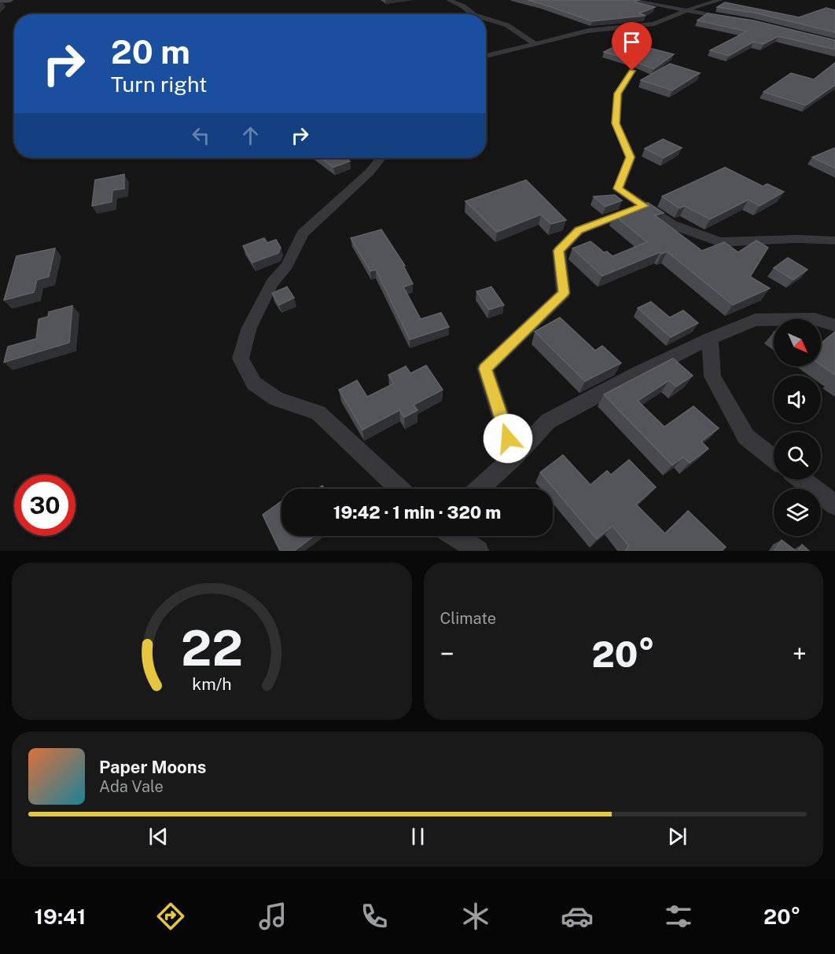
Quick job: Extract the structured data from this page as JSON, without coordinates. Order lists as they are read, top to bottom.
{
  "north": "bottom right",
  "page": {
    "turn": ["20 m", "Turn right"],
    "limit": "30",
    "trip": "19:42 · 1 min · 320 m",
    "tile": "Climate",
    "heat": ["−", "20°", "+"],
    "song": ["Paper Moons", "Ada Vale"],
    "tabs": ["19:41", "20°"],
    "gauge": ["22", "km/h"]
  }
}
